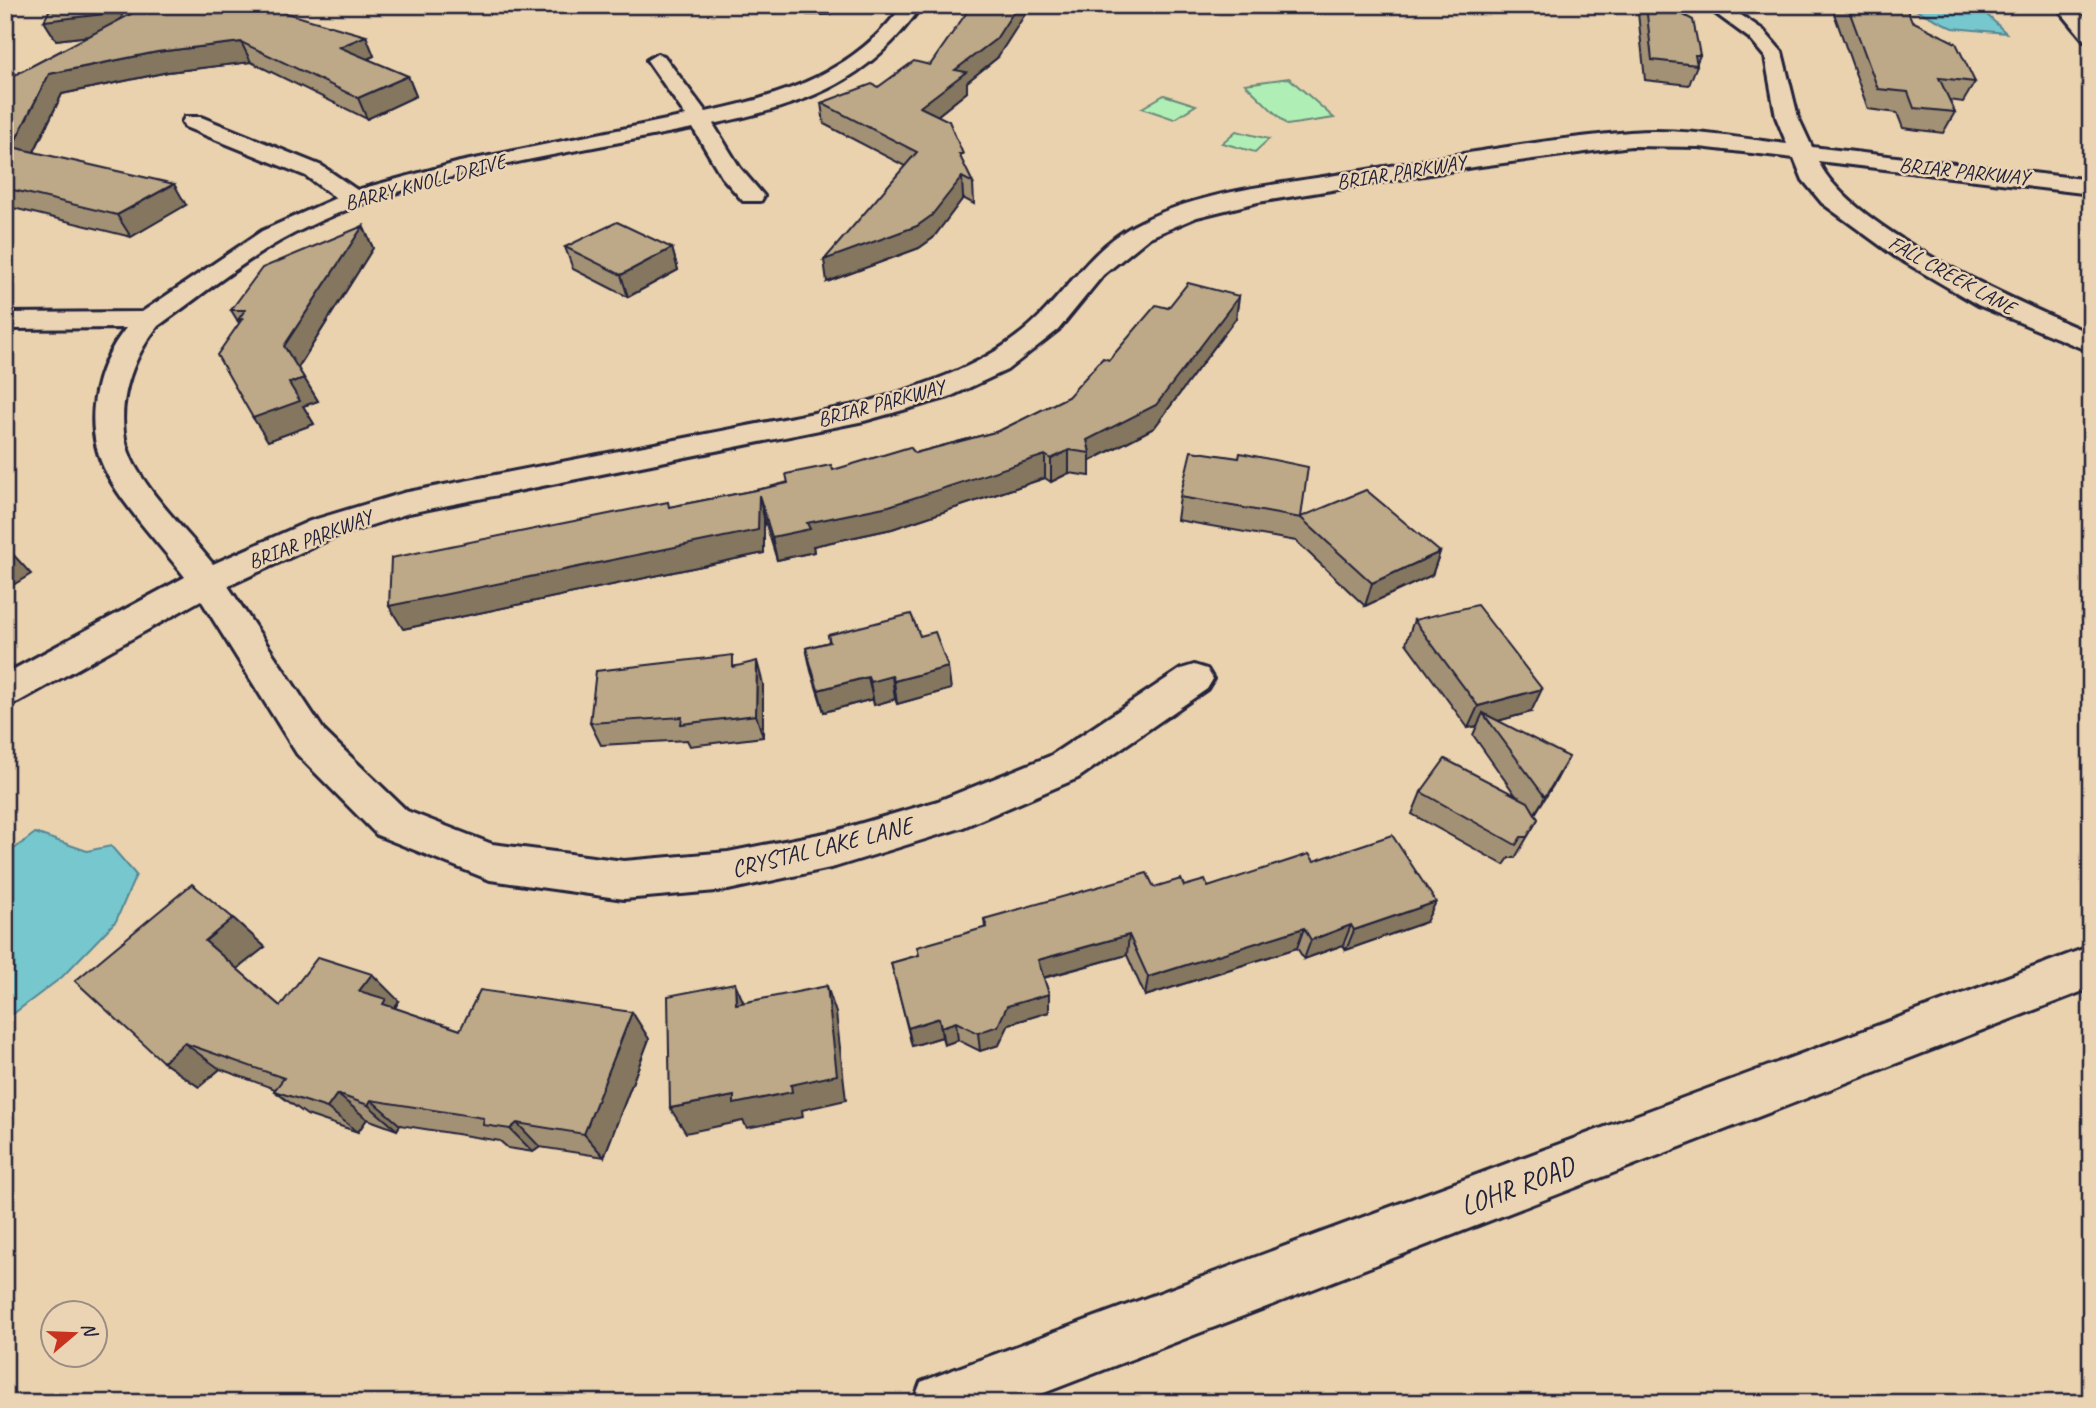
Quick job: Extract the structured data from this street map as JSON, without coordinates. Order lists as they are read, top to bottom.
{
  "streets": {
    "street": [
      "BRIAR PARKWAY",
      "BARRY KNOLL DRIVE",
      "FALL CREEK LANE",
      "CRYSTAL LAKE LANE",
      "LOHR ROAD"
    ]
  },
  "crossings": [
    ["BRIAR PARKWAY", "BARRY KNOLL DRIVE"],
    ["BRIAR PARKWAY", "FALL CREEK LANE"],
    ["BRIAR PARKWAY", "CRYSTAL LAKE LANE"],
    ["BARRY KNOLL DRIVE", "CRYSTAL LAKE LANE"]
  ],
  "north": "right"
}
